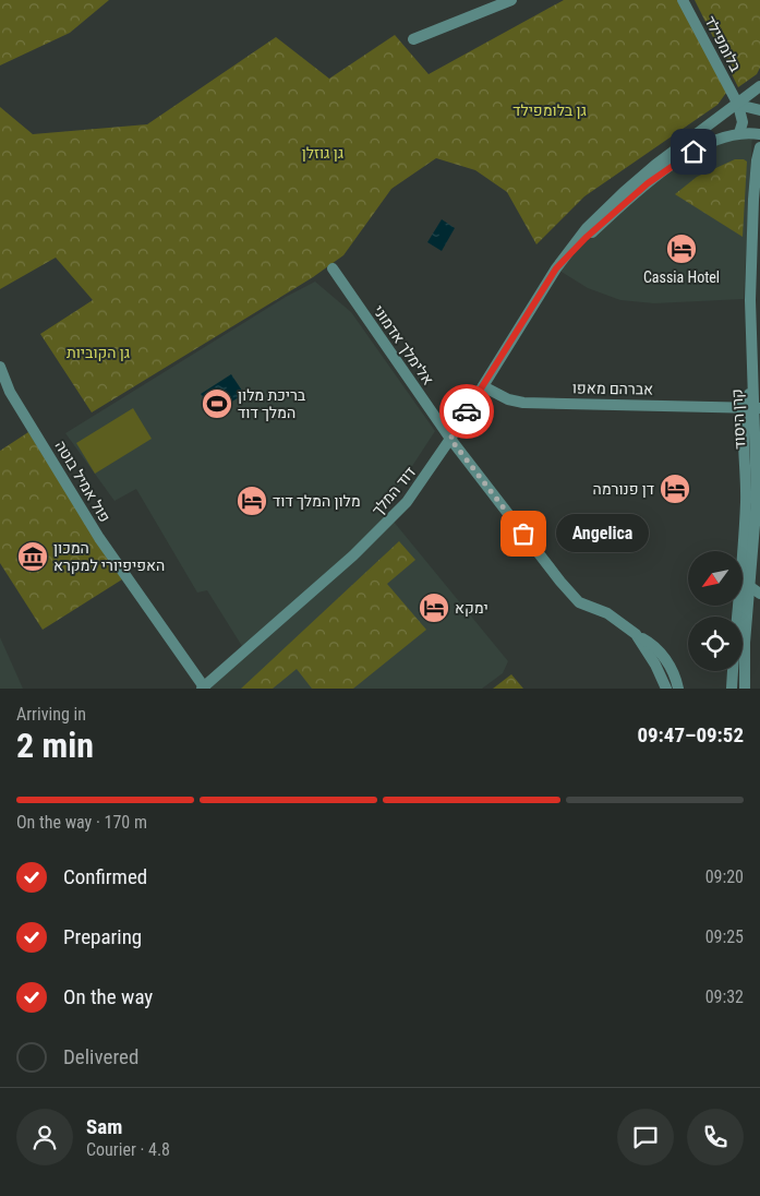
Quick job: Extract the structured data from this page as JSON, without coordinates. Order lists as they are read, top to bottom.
{
  "streets": {
    "street": [
      "בלומפילד",
      "אלימלך אדמוני",
      "אברהם מאפו",
      "קרן היסוד",
      "פול אמיל בוטה",
      "דוד המלך"
    ]
  },
  "crossings": [
    ["בלומפילד", "דוד המלך"],
    ["אלימלך אדמוני", "דוד המלך"],
    ["אברהם מאפו", "קרן היסוד"],
    ["אברהם מאפו", "דוד המלך"],
    ["פול אמיל בוטה", "דוד המלך"]
  ],
  "parks": ["גן בלומפילד", "גן גוזלן", "גן הקוביות"],
  "places": {
    "hotel": [
      "Cassia Hotel",
      "דן פנורמה",
      "מלון המלך דוד",
      "ימקא"
    ],
    "sports": ["בריכת מלון המלך דוד"],
    "other": ["Angelica"],
    "museum": ["המכון האפיפיורי למקרא"]
  },
  "north": "bottom left",
  "page": {
    "bubble": "Angelica",
    "heading": ["2 min", "Arriving in", "09:47–09:52"],
    "panel": ["Sam", "Courier · 4.8"],
    "bar": "On the way · 170 m",
    "list": [
      ["Confirmed", "09:20"],
      ["Preparing", "09:25"],
      ["On the way", "09:32"],
      "Delivered"
    ]
  }
}
